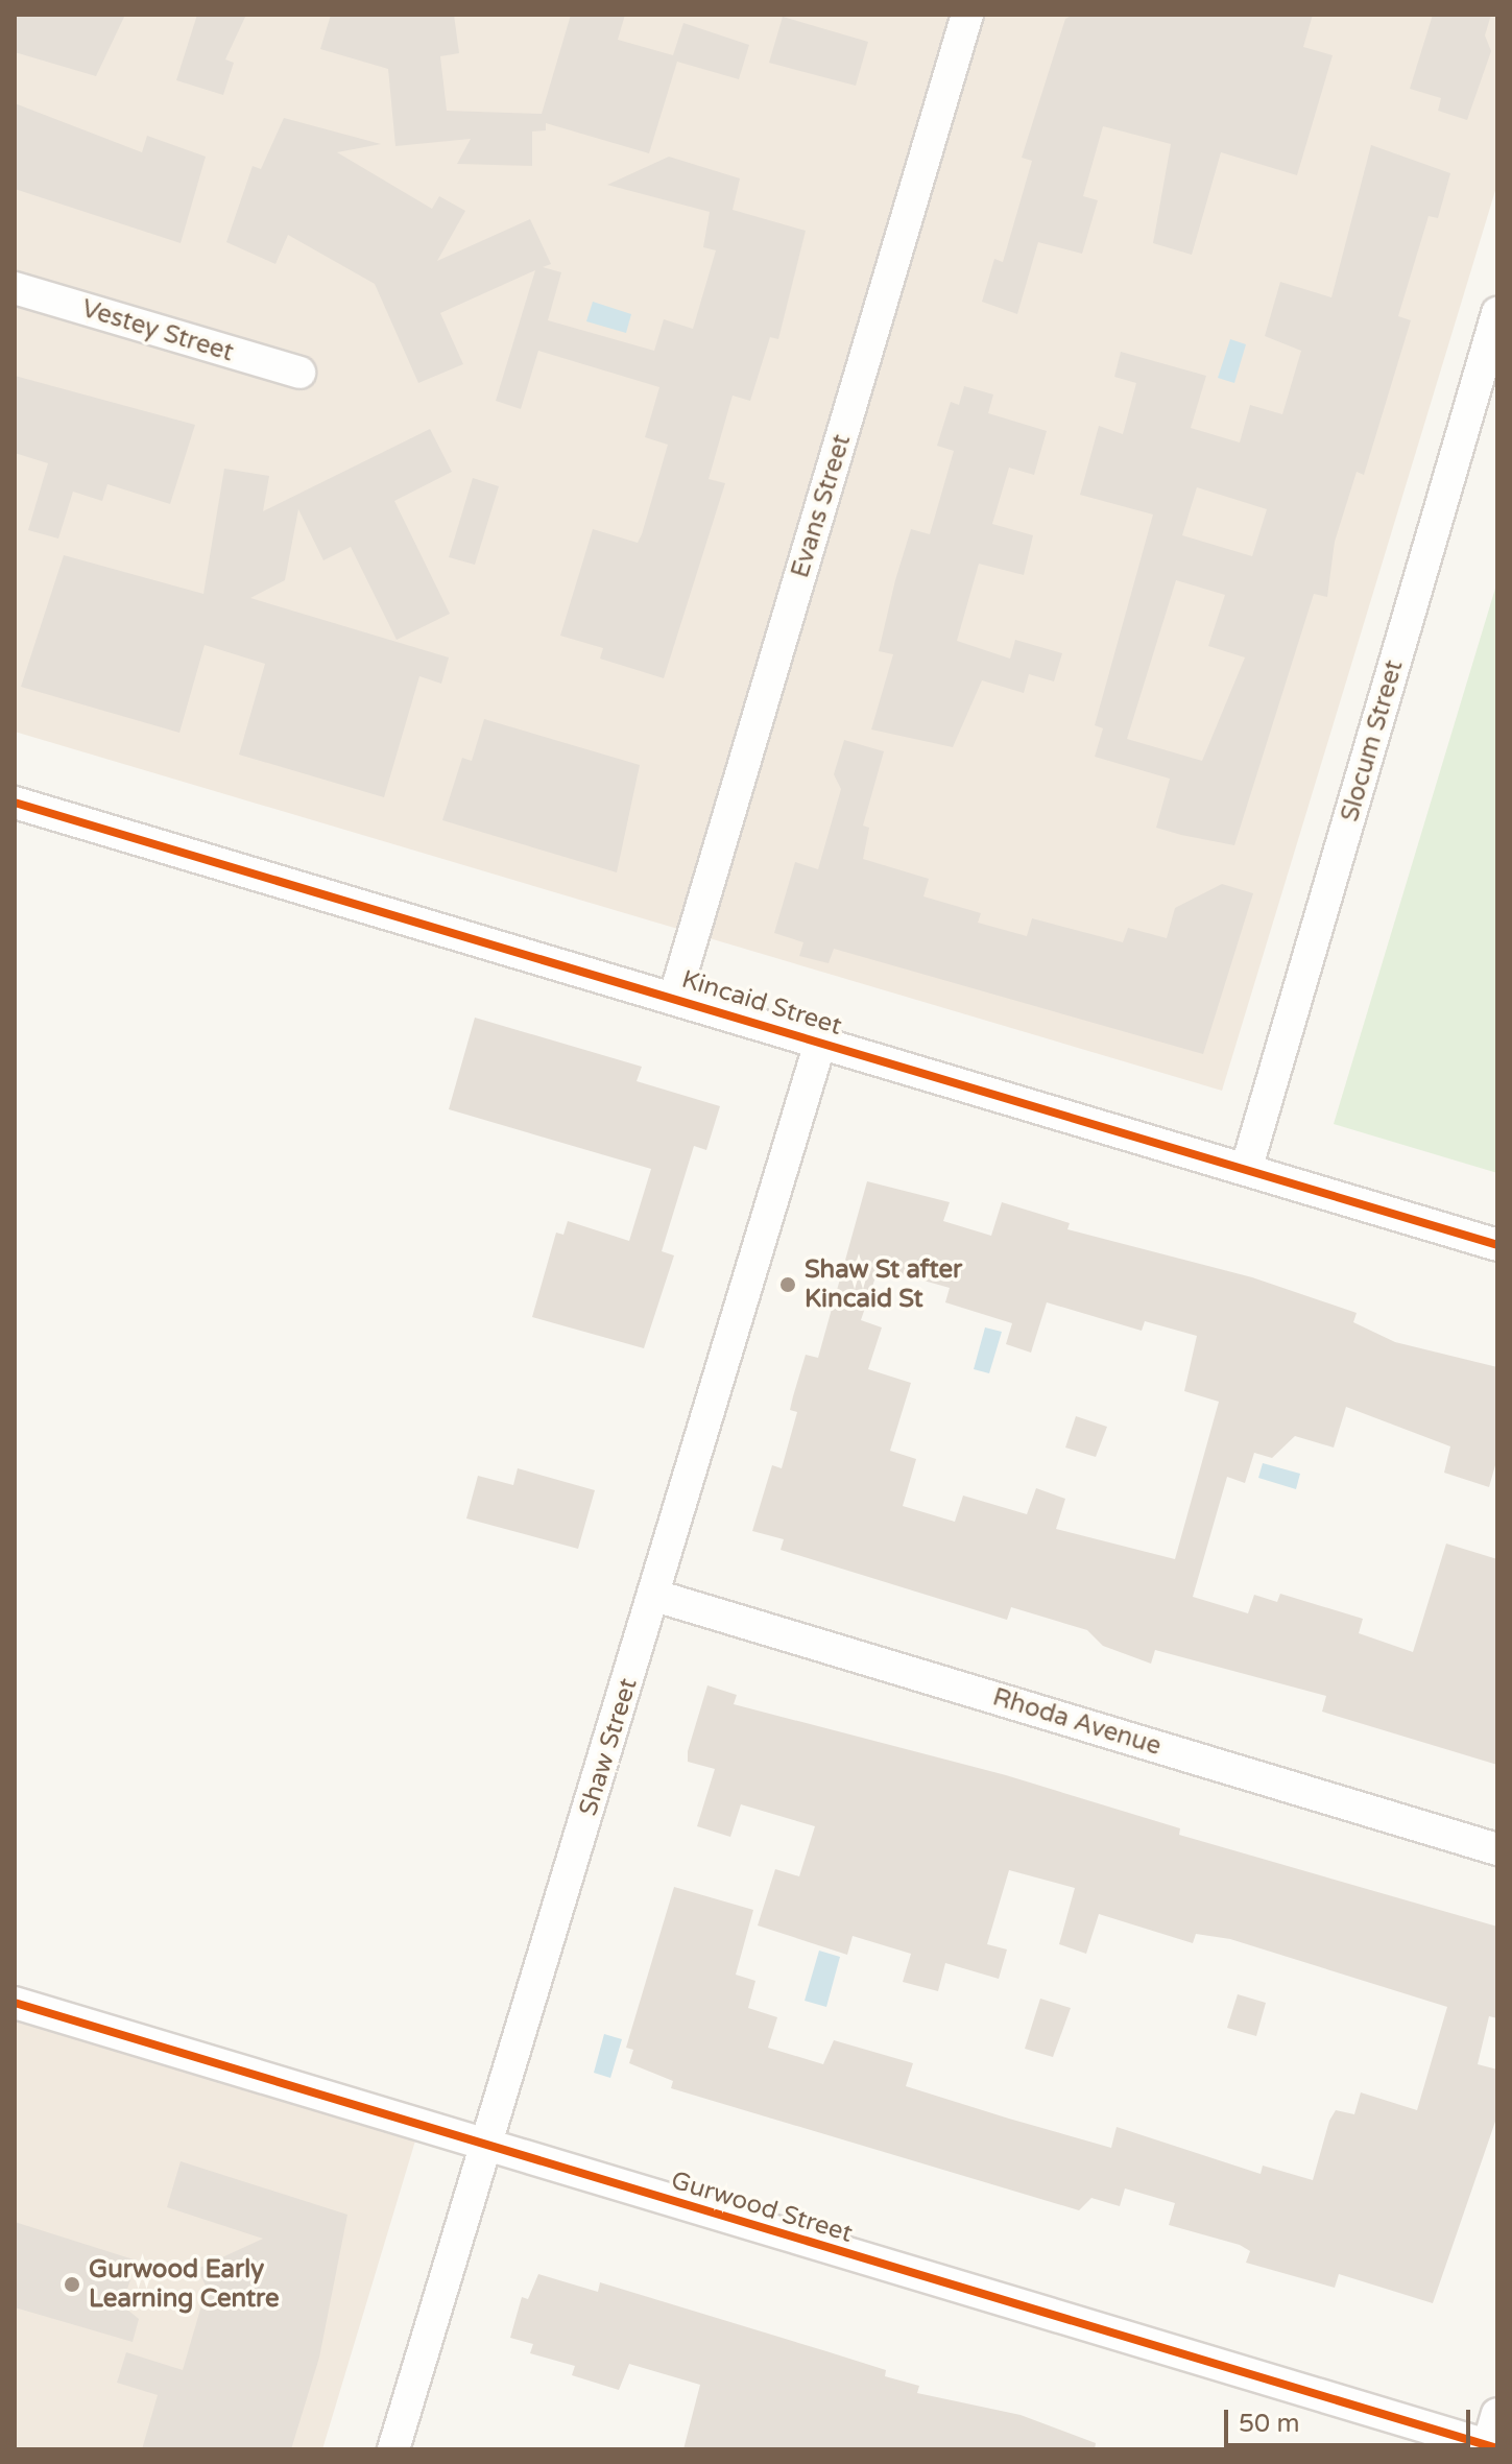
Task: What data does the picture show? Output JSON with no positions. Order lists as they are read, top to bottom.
{
  "streets": {
    "street": [
      "Vestey Street",
      "Evans Street",
      "Slocum Street",
      "Kincaid Street",
      "Rhoda Avenue",
      "Shaw Street",
      "Gurwood Street"
    ]
  },
  "crossings": [
    ["Evans Street", "Kincaid Street"],
    ["Slocum Street", "Kincaid Street"],
    ["Kincaid Street", "Shaw Street"],
    ["Rhoda Avenue", "Shaw Street"],
    ["Shaw Street", "Gurwood Street"]
  ],
  "places": ["Shaw St after Kincaid St", "Gurwood Early Learning Centre"],
  "scale_bar": "50 m"
}
